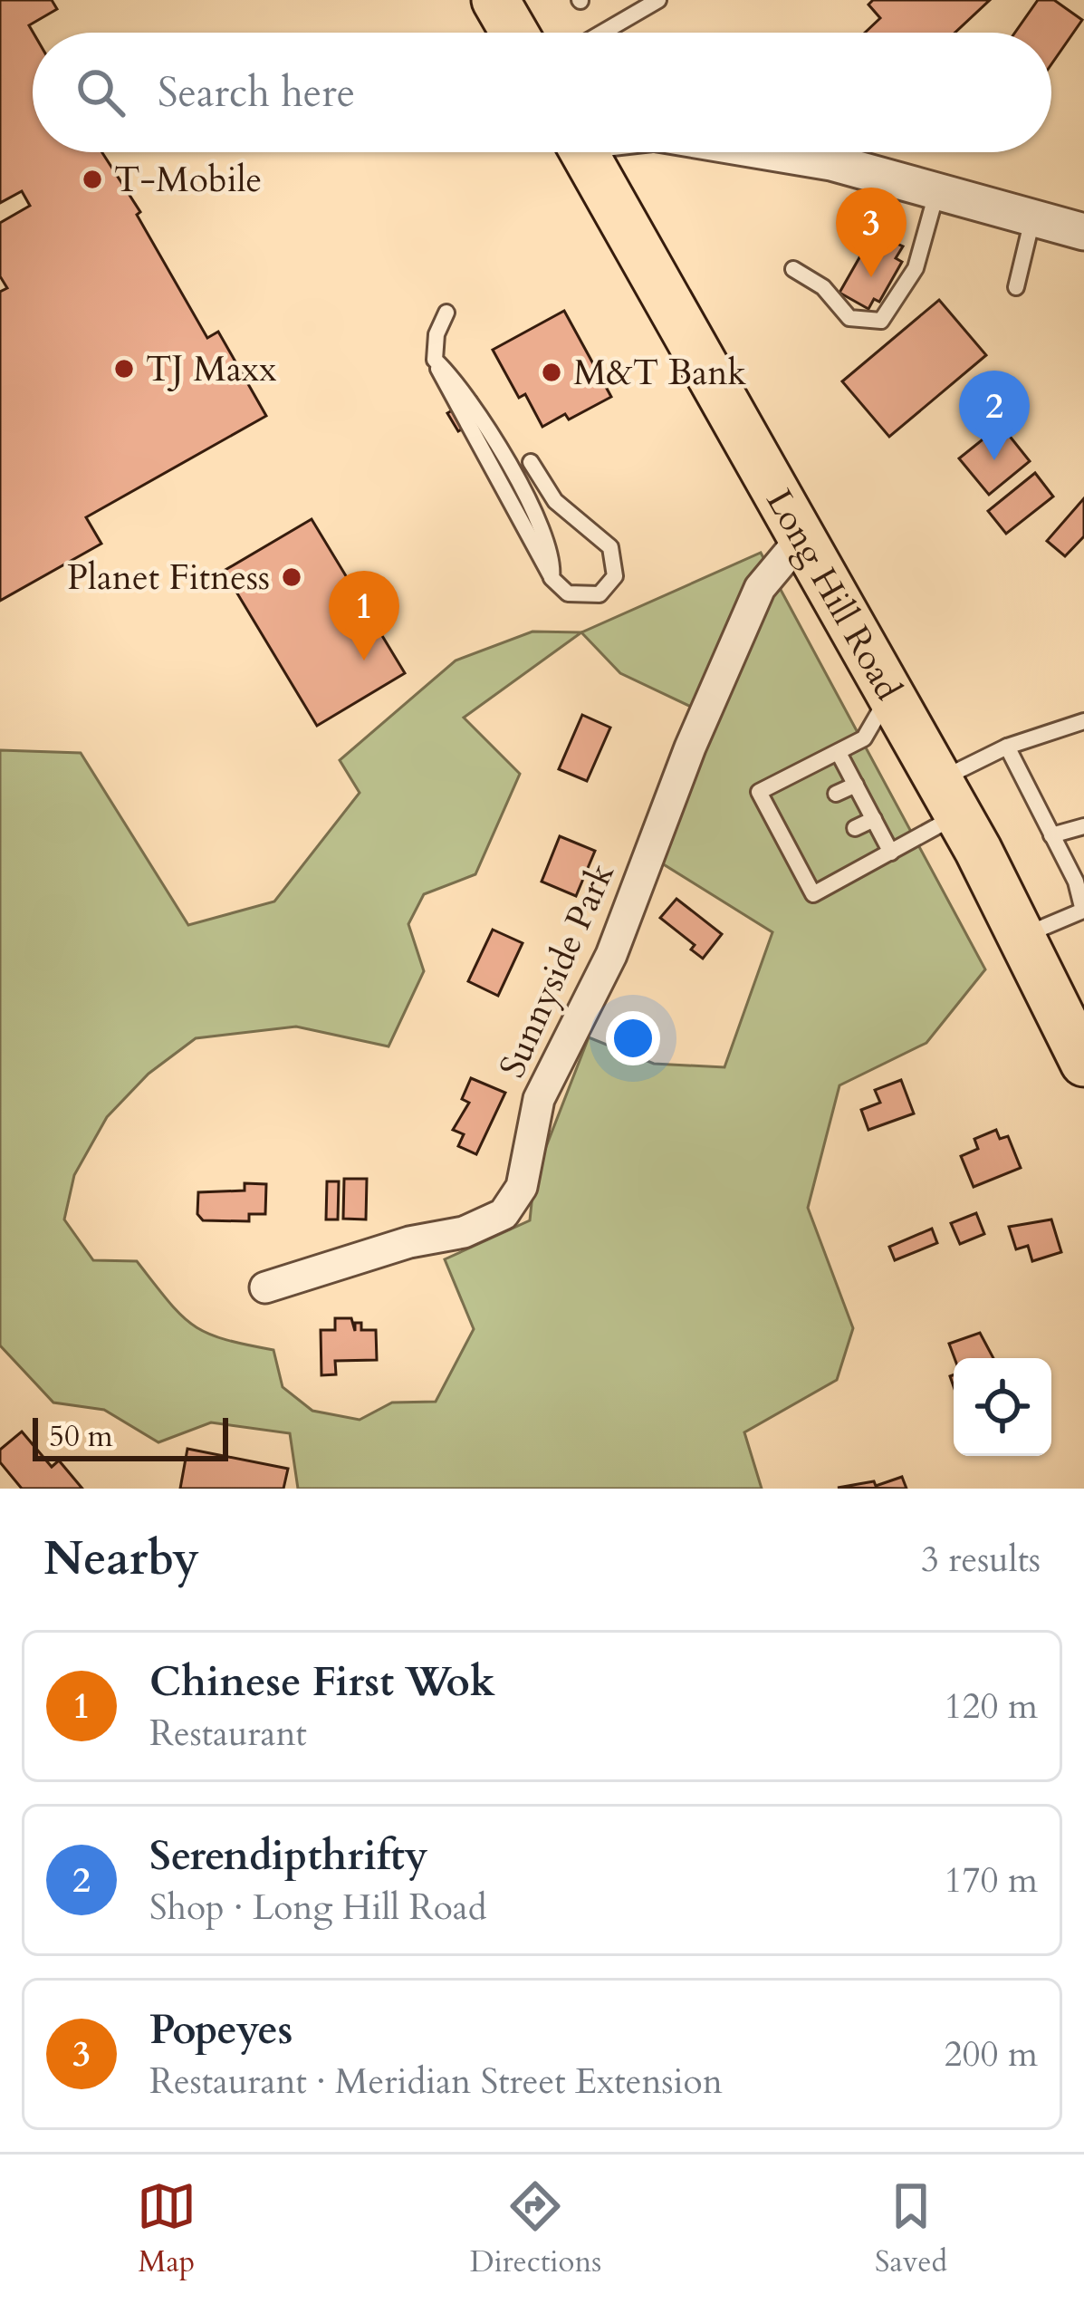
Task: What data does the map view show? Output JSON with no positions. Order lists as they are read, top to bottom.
{
  "streets": {
    "main road": ["Long Hill Road"],
    "street": ["Sunnyside Park"]
  },
  "crossings": [
    ["Long Hill Road", "Sunnyside Park"]
  ],
  "places": [
    "T-Mobile",
    "TJ Maxx",
    "M&T Bank",
    "Planet Fitness"
  ],
  "scale_bar": "50 m",
  "page": {
    "search": "Search here",
    "pins": ["3", "2", "1"],
    "scale": "50 m",
    "heading": ["Nearby", "3 results"],
    "list": [
      {
        "mark": "1",
        "name": "Chinese First Wok",
        "note": "Restaurant",
        "value": "120 m"
      },
      {
        "mark": "2",
        "name": "Serendipthrifty",
        "note": "Shop · Long Hill Road",
        "value": "170 m"
      },
      {
        "mark": "3",
        "name": "Popeyes",
        "note": "Restaurant · Meridian Street Extension",
        "value": "200 m"
      }
    ],
    "nav": ["Map", "Directions", "Saved"]
  }
}
